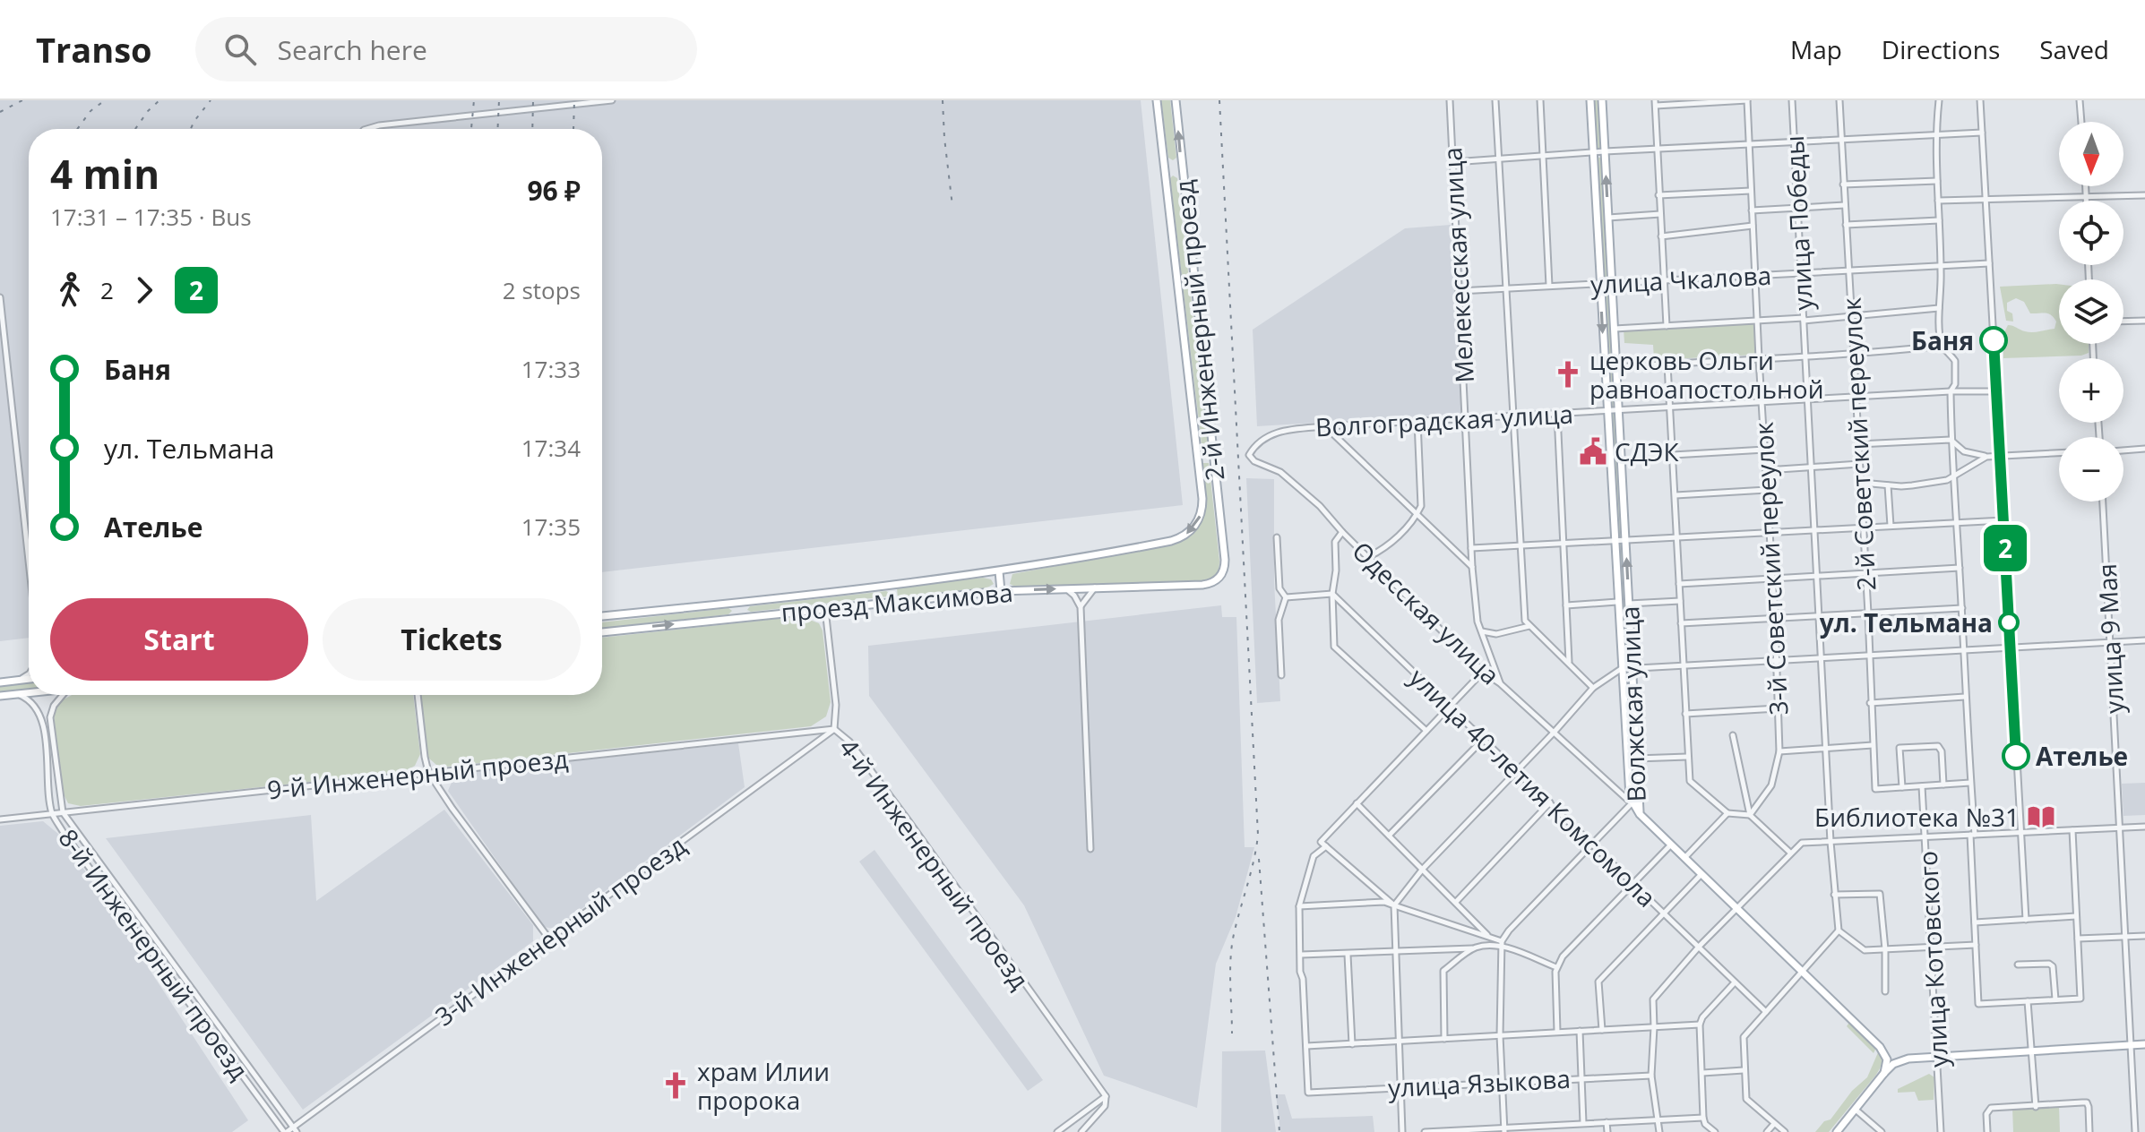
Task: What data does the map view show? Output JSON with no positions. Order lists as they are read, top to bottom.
{
  "streets": {
    "main road": ["2-й Инженерный проезд", "проезд Максимова", "Волжская улица"],
    "street": [
      "улица Победы",
      "Мелекесская улица",
      "улица Чкалова",
      "Волгоградская улица",
      "2-й Советский переулок",
      "3-й Советский переулок",
      "Одесская улица",
      "улица 9 Мая",
      "9-й Инженерный проезд",
      "улица 40-летия Комсомола",
      "4-й Инженерный проезд",
      "3-й Инженерный проезд",
      "8-й Инженерный проезд",
      "улица Котовского",
      "улица Языкова"
    ]
  },
  "crossings": [
    ["улица Победы", "улица Чкалова"],
    ["улица Победы", "Волгоградская улица"],
    ["Мелекесская улица", "улица Чкалова"],
    ["Мелекесская улица", "Волгоградская улица"],
    ["Мелекесская улица", "Одесская улица"],
    ["улица Чкалова", "2-й Советский переулок"],
    ["улица Чкалова", "3-й Советский переулок"],
    ["улица Чкалова", "Волжская улица"],
    ["2-й Инженерный проезд", "проезд Максимова"],
    ["Волгоградская улица", "2-й Советский переулок"],
    ["Волгоградская улица", "3-й Советский переулок"],
    ["Волгоградская улица", "Одесская улица"],
    ["Волгоградская улица", "Волжская улица"],
    ["проезд Максимова", "4-й Инженерный проезд"],
    ["Одесская улица", "Волжская улица"],
    ["9-й Инженерный проезд", "4-й Инженерный проезд"],
    ["9-й Инженерный проезд", "3-й Инженерный проезд"],
    ["9-й Инженерный проезд", "8-й Инженерный проезд"],
    ["4-й Инженерный проезд", "3-й Инженерный проезд"],
    ["3-й Инженерный проезд", "8-й Инженерный проезд"]
  ],
  "places": {
    "other": ["Баня", "ул. Тельмана", "Ателье"],
    "church": ["церковь Ольги равноапостольной", "храм Илии пророка"],
    "public building": ["СДЭК"],
    "library": ["Библиотека №31"]
  },
  "lines": ["bus line 2"],
  "north": "bottom",
  "page": {
    "header": "Transo",
    "search": "Search here",
    "nav": ["Map", "Directions", "Saved"],
    "on_map": "2",
    "map_buttons": ["+", "−"],
    "heading": ["4 min", "17:31 – 17:35 · Bus", "96 ₽"],
    "legs": ["2", "2", "2 stops"],
    "list": [
      {
        "name": "Баня",
        "value": "17:33"
      },
      {
        "name": "ул. Тельмана",
        "value": "17:34"
      },
      {
        "name": "Ателье",
        "value": "17:35"
      }
    ],
    "buttons": ["Start", "Tickets"]
  }
}
